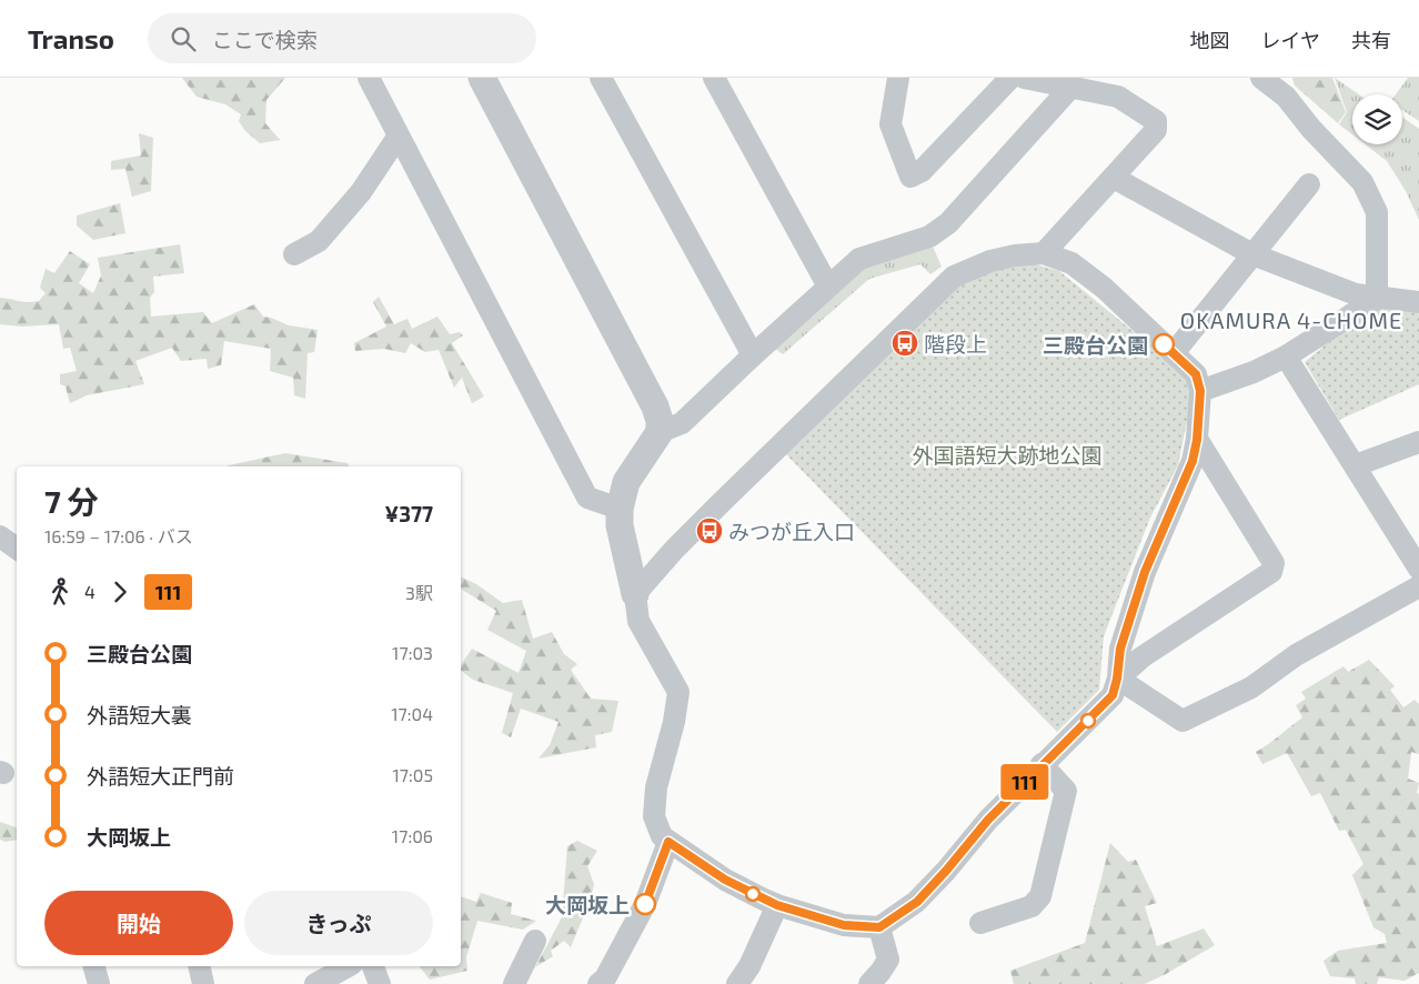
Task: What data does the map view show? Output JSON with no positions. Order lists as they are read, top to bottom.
{
  "districts": ["OKAMURA 4-CHOME"],
  "parks": ["外国語短大跡地公園"],
  "places": {
    "bus stop": ["階段上", "みつが丘入口"],
    "other": ["三殿台公園", "大岡坂上"]
  },
  "lines": ["bus line 111"],
  "page": {
    "header": "Transo",
    "search": "ここで検索",
    "nav": ["地図", "レイヤ", "共有"],
    "on_map": "111",
    "heading": ["7 分", "16:59 – 17:06 · バス", "¥377"],
    "legs": ["4", "111", "3駅"],
    "list": [
      {
        "name": "三殿台公園",
        "value": "17:03"
      },
      {
        "name": "外語短大裏",
        "value": "17:04"
      },
      {
        "name": "外語短大正門前",
        "value": "17:05"
      },
      {
        "name": "大岡坂上",
        "value": "17:06"
      }
    ],
    "buttons": ["開始", "きっぷ"]
  }
}
